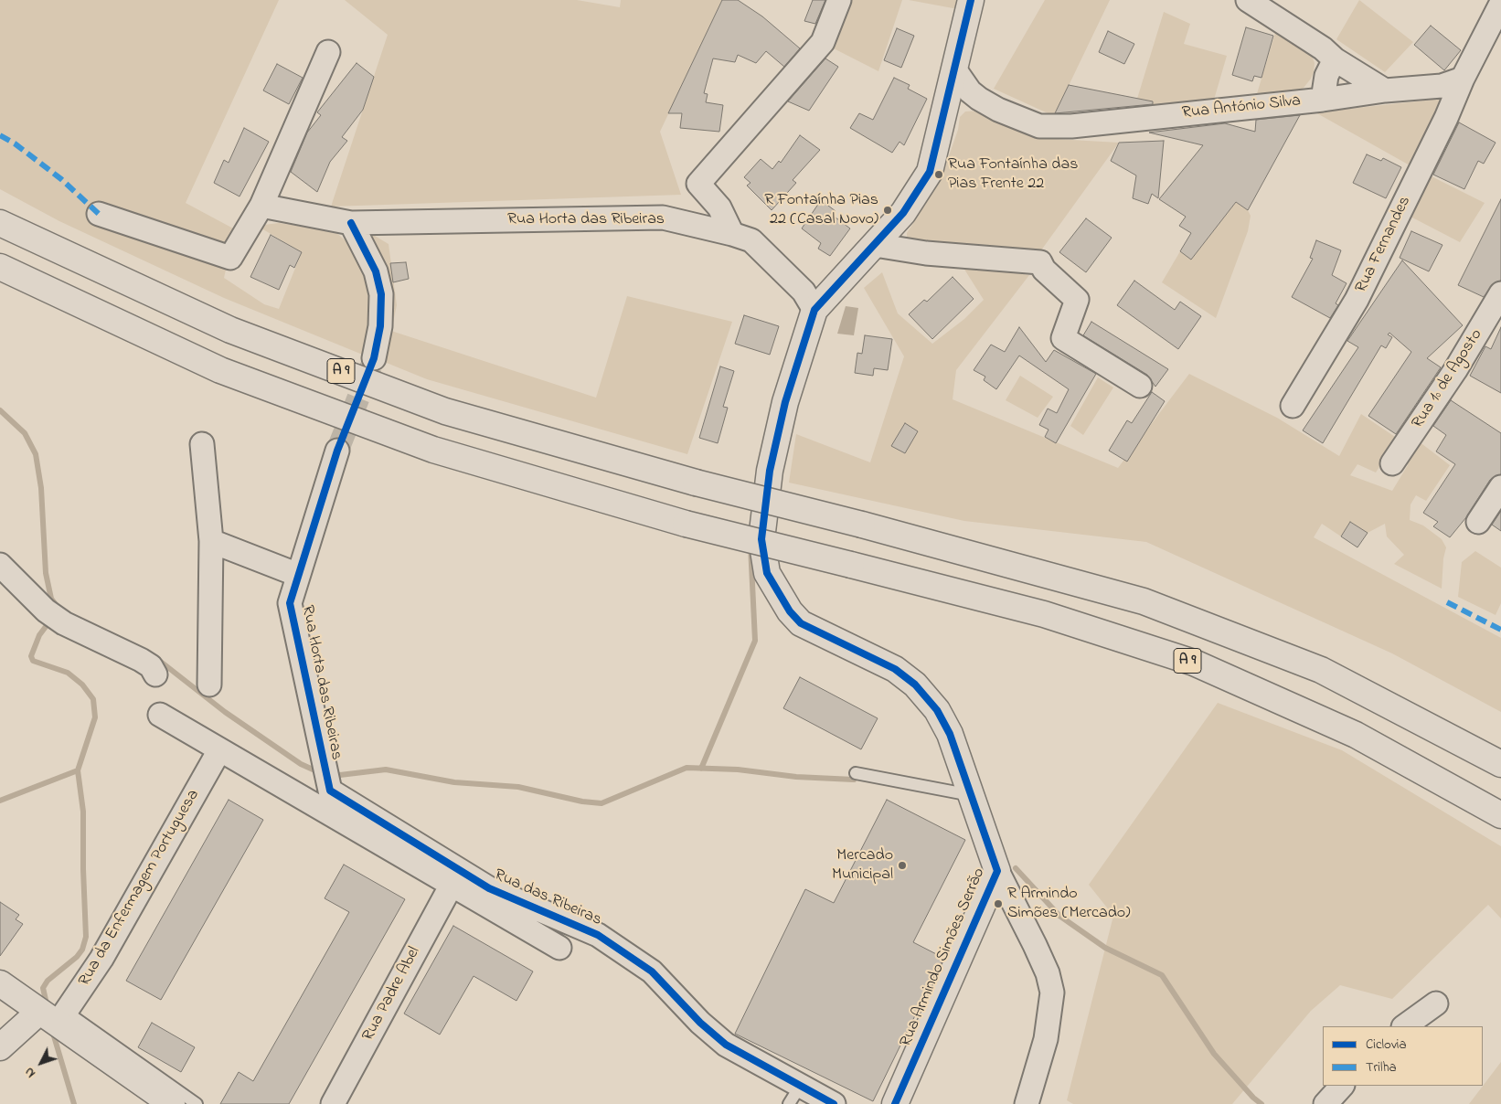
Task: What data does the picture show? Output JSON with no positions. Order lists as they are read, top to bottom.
{
  "streets": {
    "main road": ["A 9", "Rua Armindo Simões Serrão"],
    "street": [
      "Rua António Silva",
      "Rua Horta das Ribeiras",
      "Rua Fernandes",
      "Rua 1º de Agosto",
      "Rua da Enfermagem Portuguesa",
      "Rua das Ribeiras",
      "Rua Padre Abel"
    ]
  },
  "crossings": [
    ["Rua António Silva", "Rua Fernandes"],
    ["Rua Horta das Ribeiras", "Rua das Ribeiras"],
    ["Rua Horta das Ribeiras", "Rua Armindo Simões Serrão"]
  ],
  "places": [
    "Rua Fontaínha das Pias Frente 22",
    "R Fontaínha Pias 22 (Casal Novo)",
    "Mercado Municipal",
    "R Armindo Simões (Mercado)"
  ],
  "legend": ["Ciclovia", "Trilha"],
  "north": "bottom left"
}
